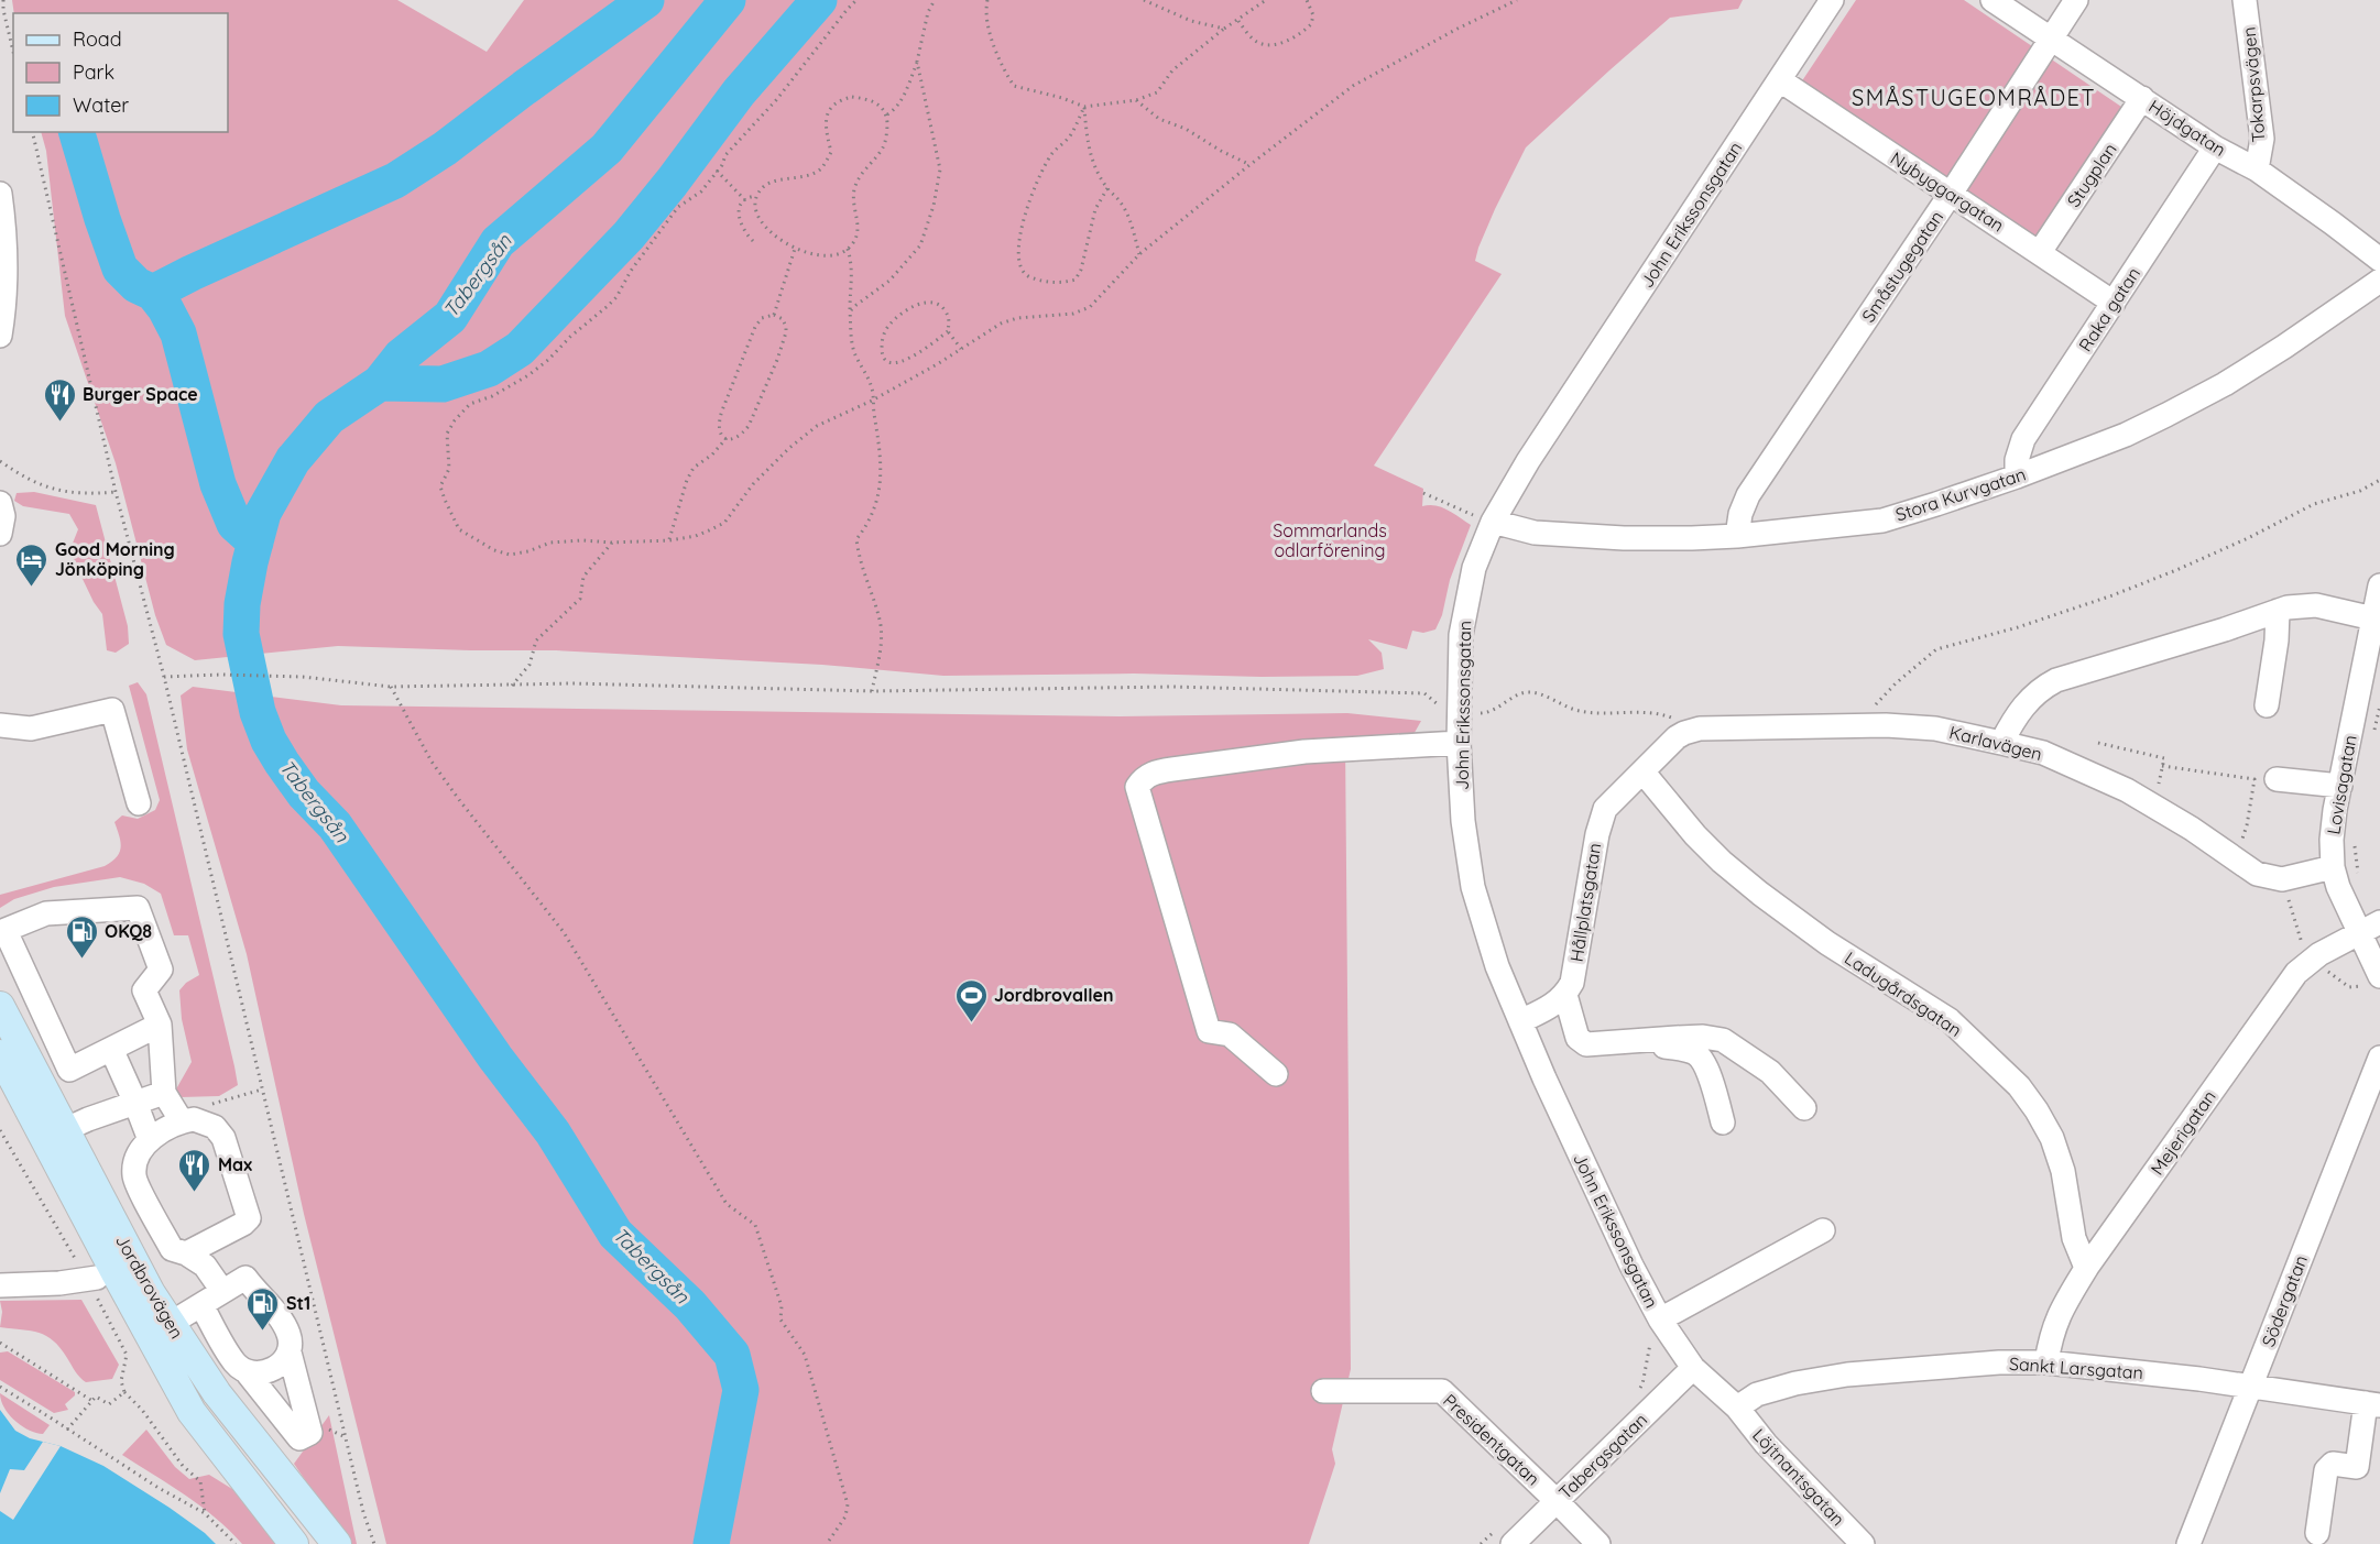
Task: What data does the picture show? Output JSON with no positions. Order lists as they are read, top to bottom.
{
  "streets": {
    "main road": ["Jordbrovägen"],
    "street": [
      "Tokarpsvägen",
      "Höjdgatan",
      "Stugplan",
      "Nybyggargatan",
      "John Erikssonsgatan",
      "Småstugegatan",
      "Raka gatan",
      "Stora Kurvgatan",
      "Karlavägen",
      "Lovisagatan",
      "Hållplatsgatan",
      "Ladugårdsgatan",
      "Mejerigatan",
      "Södergatan",
      "Sankt Larsgatan",
      "Presidentgatan",
      "Tabergsgatan",
      "Löjtnantsgatan"
    ]
  },
  "crossings": [
    ["Tokarpsvägen", "Höjdgatan"],
    ["Höjdgatan", "Stugplan"],
    ["Höjdgatan", "Småstugegatan"],
    ["Höjdgatan", "Raka gatan"],
    ["Stugplan", "Nybyggargatan"],
    ["Nybyggargatan", "John Erikssonsgatan"],
    ["Nybyggargatan", "Småstugegatan"],
    ["Nybyggargatan", "Raka gatan"],
    ["John Erikssonsgatan", "Stora Kurvgatan"],
    ["John Erikssonsgatan", "Sankt Larsgatan"],
    ["John Erikssonsgatan", "Tabergsgatan"],
    ["John Erikssonsgatan", "Löjtnantsgatan"],
    ["Småstugegatan", "Stora Kurvgatan"],
    ["Raka gatan", "Stora Kurvgatan"],
    ["Karlavägen", "Lovisagatan"],
    ["Lovisagatan", "Mejerigatan"],
    ["Hållplatsgatan", "Ladugårdsgatan"],
    ["Ladugårdsgatan", "Mejerigatan"],
    ["Mejerigatan", "Sankt Larsgatan"],
    ["Södergatan", "Sankt Larsgatan"],
    ["Sankt Larsgatan", "Löjtnantsgatan"],
    ["Presidentgatan", "Tabergsgatan"]
  ],
  "districts": ["SMÅSTUGEOMRÅDET"],
  "water": ["Tabergsån"],
  "parks": ["Sommarlands odlarförening"],
  "places": {
    "restaurant": ["Burger Space", "Max"],
    "hotel": ["Good Morning Jönköping"],
    "fuel station": ["OKQ8", "St1"],
    "sports": ["Jordbrovallen"]
  },
  "legend": ["Road", "Park", "Water"]
}
